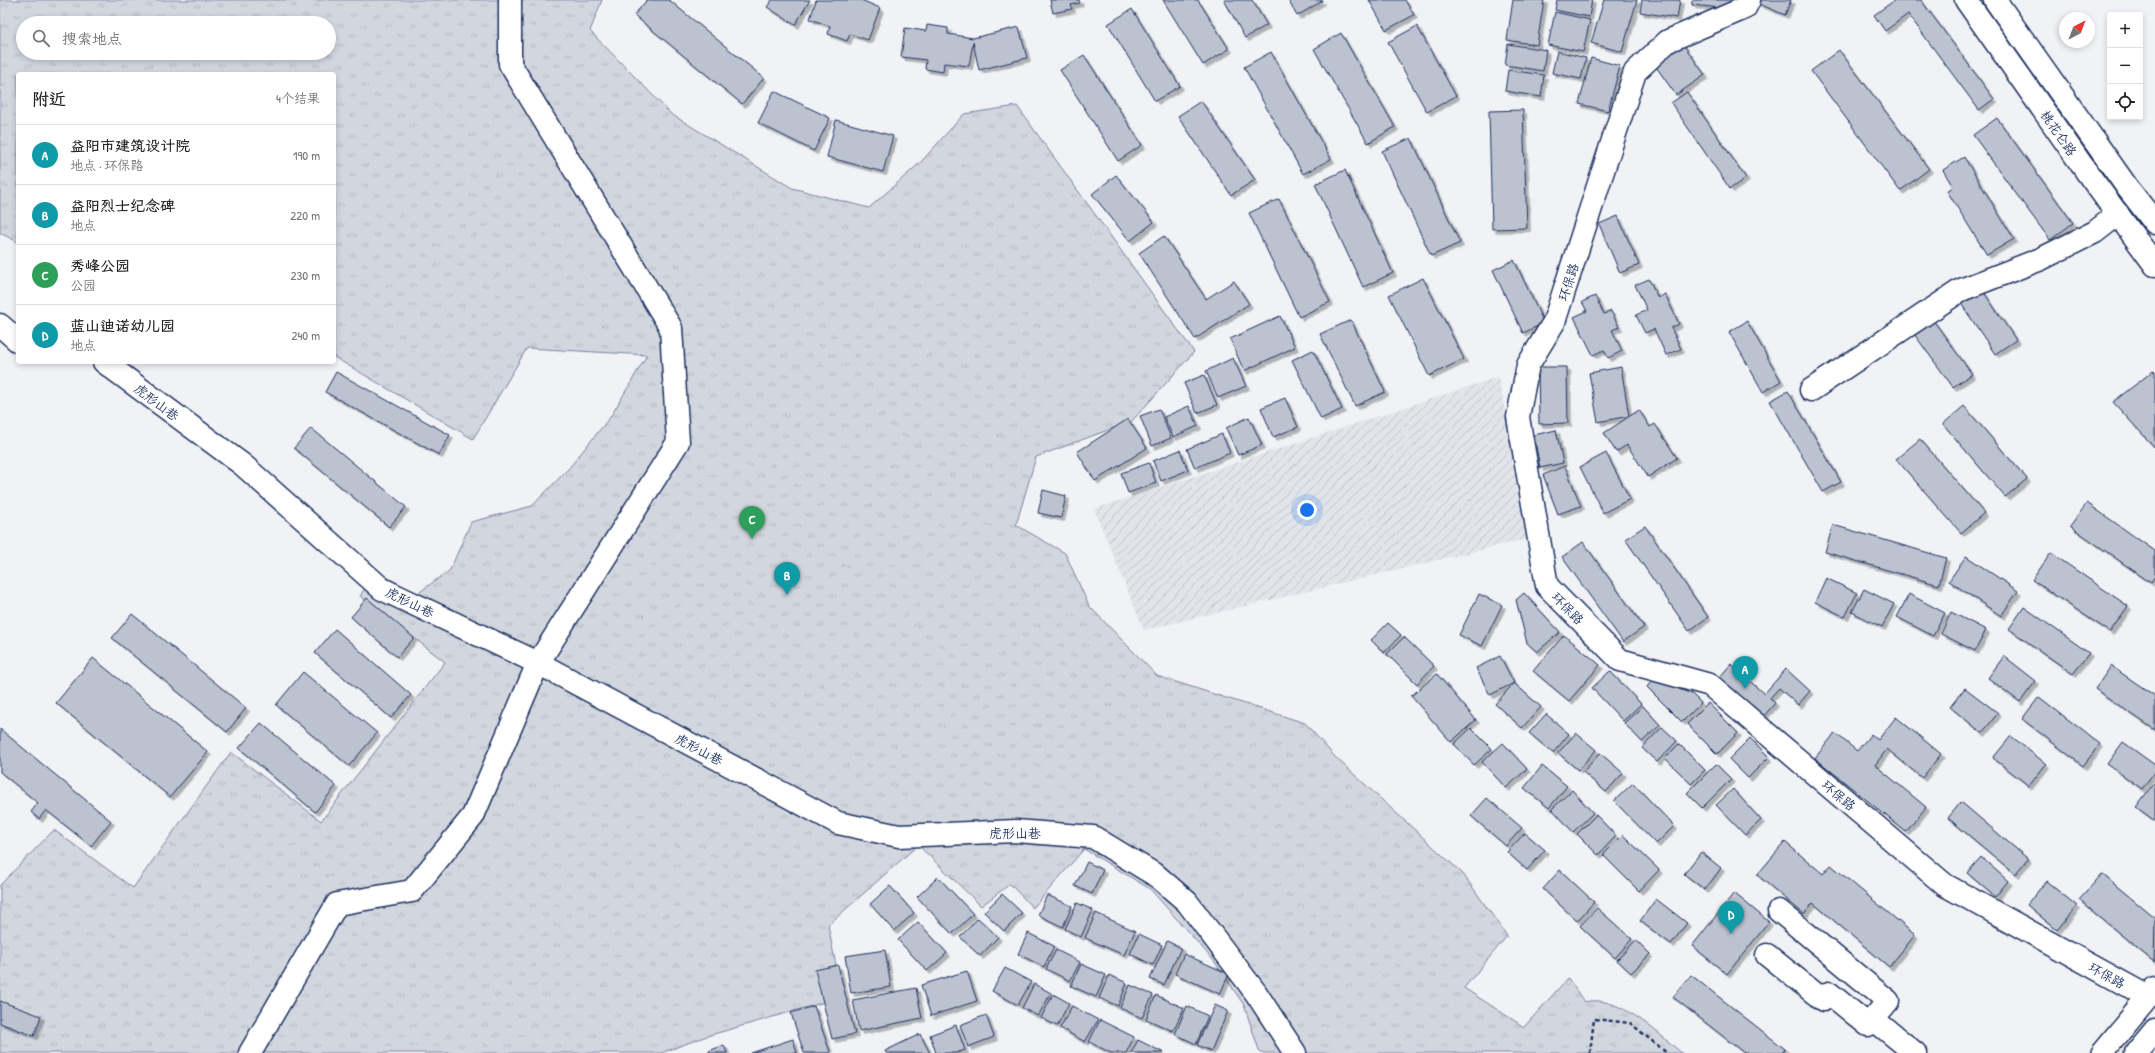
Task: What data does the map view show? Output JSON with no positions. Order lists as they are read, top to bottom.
{
  "streets": {
    "street": ["桃花仑路", "环保路", "虎形山巷"]
  },
  "north": "top right",
  "page": {
    "map_buttons": ["+", "−"],
    "search": "搜索地点",
    "heading": ["附近", "4个结果"],
    "list": [
      {
        "mark": "A",
        "name": "益阳市建筑设计院",
        "note": "地点 · 环保路",
        "value": "190 m"
      },
      {
        "mark": "B",
        "name": "益阳烈士纪念碑",
        "note": "地点",
        "value": "220 m"
      },
      {
        "mark": "C",
        "name": "秀峰公园",
        "note": "公园",
        "value": "230 m"
      },
      {
        "mark": "D",
        "name": "蓝山迪诺幼儿园",
        "note": "地点",
        "value": "240 m"
      }
    ],
    "pins": [
      "C",
      "B",
      "A",
      "D"
    ]
  }
}
